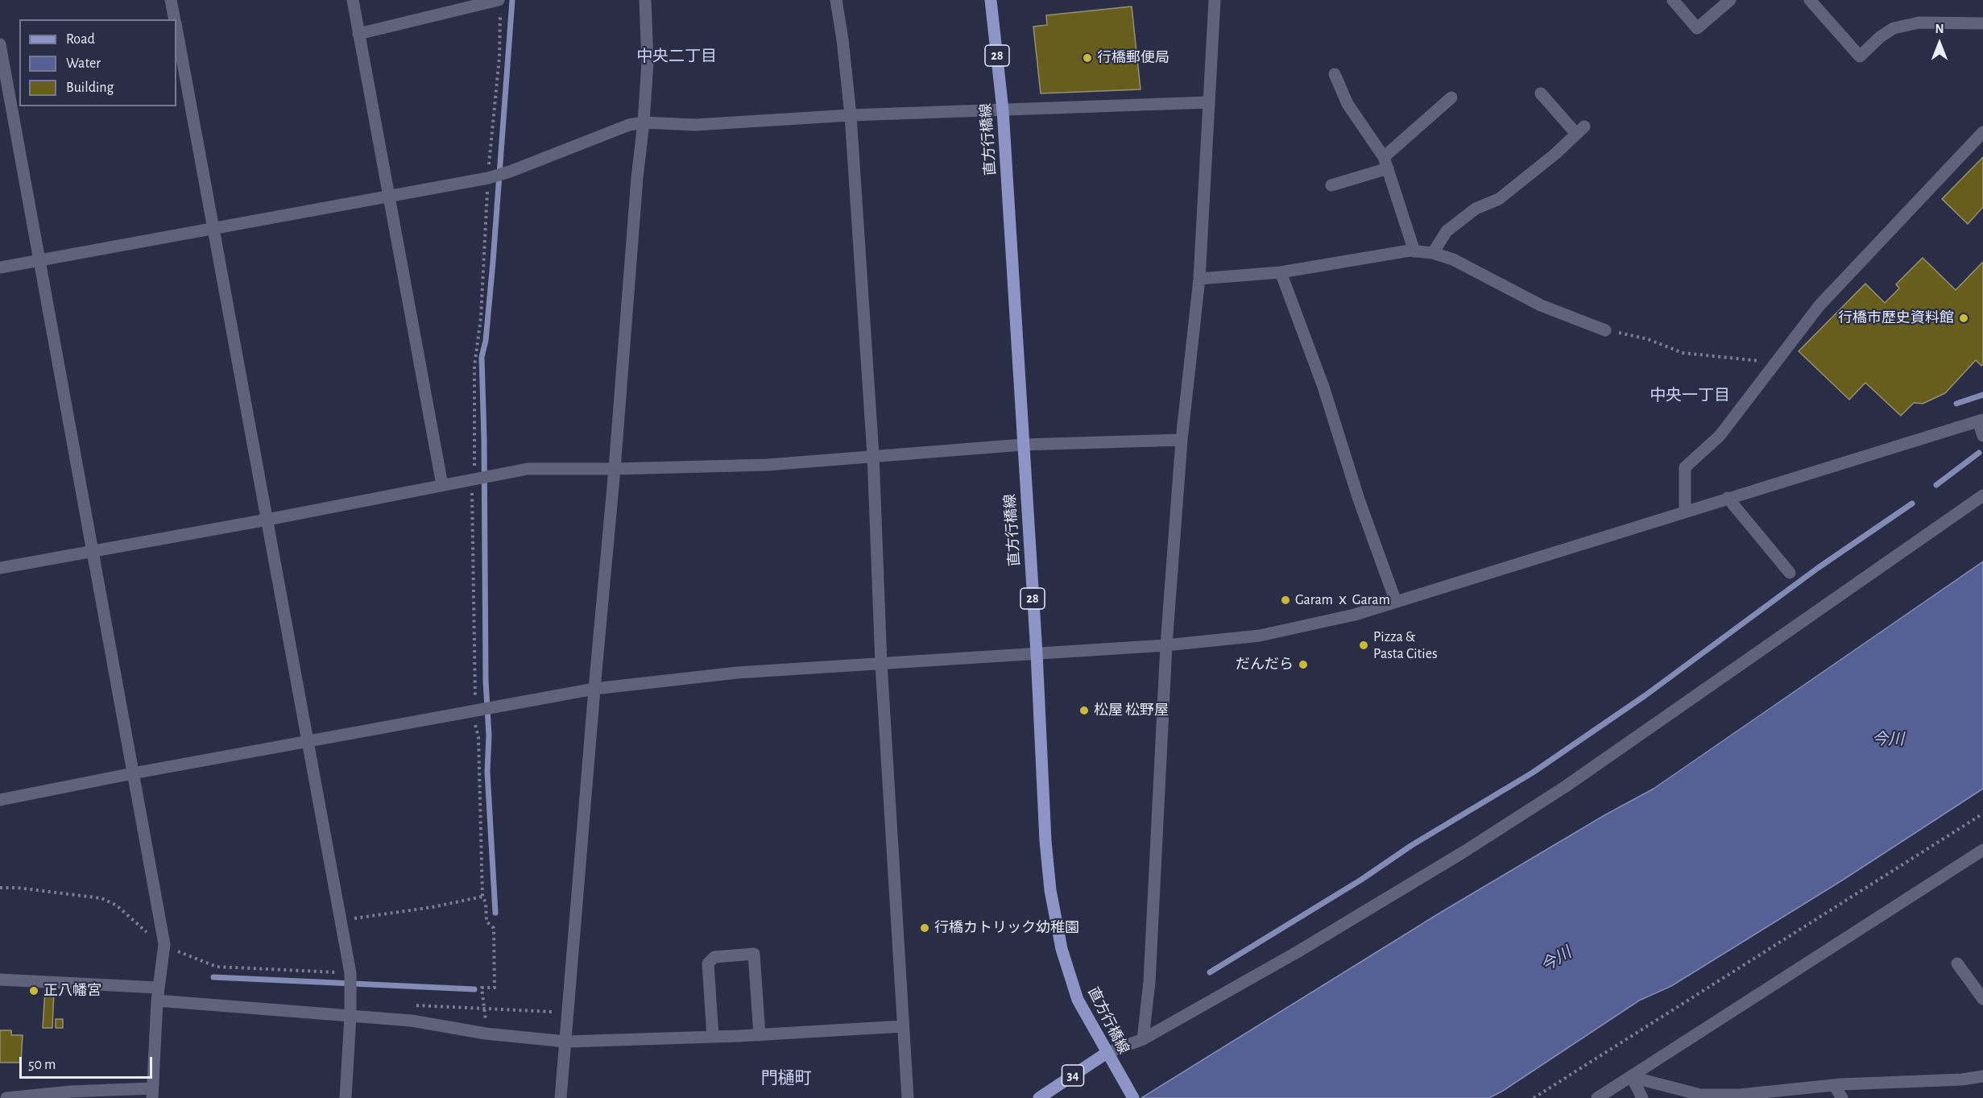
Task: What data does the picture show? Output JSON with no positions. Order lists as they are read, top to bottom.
{
  "streets": {
    "main road": ["28", "直方行橋線", "34"]
  },
  "crossings": [
    ["直方行橋線", "34"]
  ],
  "districts": ["中央二丁目", "中央一丁目", "門樋町"],
  "water": ["今川"],
  "places": [
    "行橋郵便局",
    "行橋市歴史資料館",
    "Garam ｘ Garam",
    "Pizza & Pasta Cities",
    "だんだら",
    "松屋 松野屋",
    "行橋カトリック幼稚園",
    "正八幡宮"
  ],
  "legend": ["Road", "Water", "Building"],
  "scale_bar": "50 m",
  "north": "top"
}
